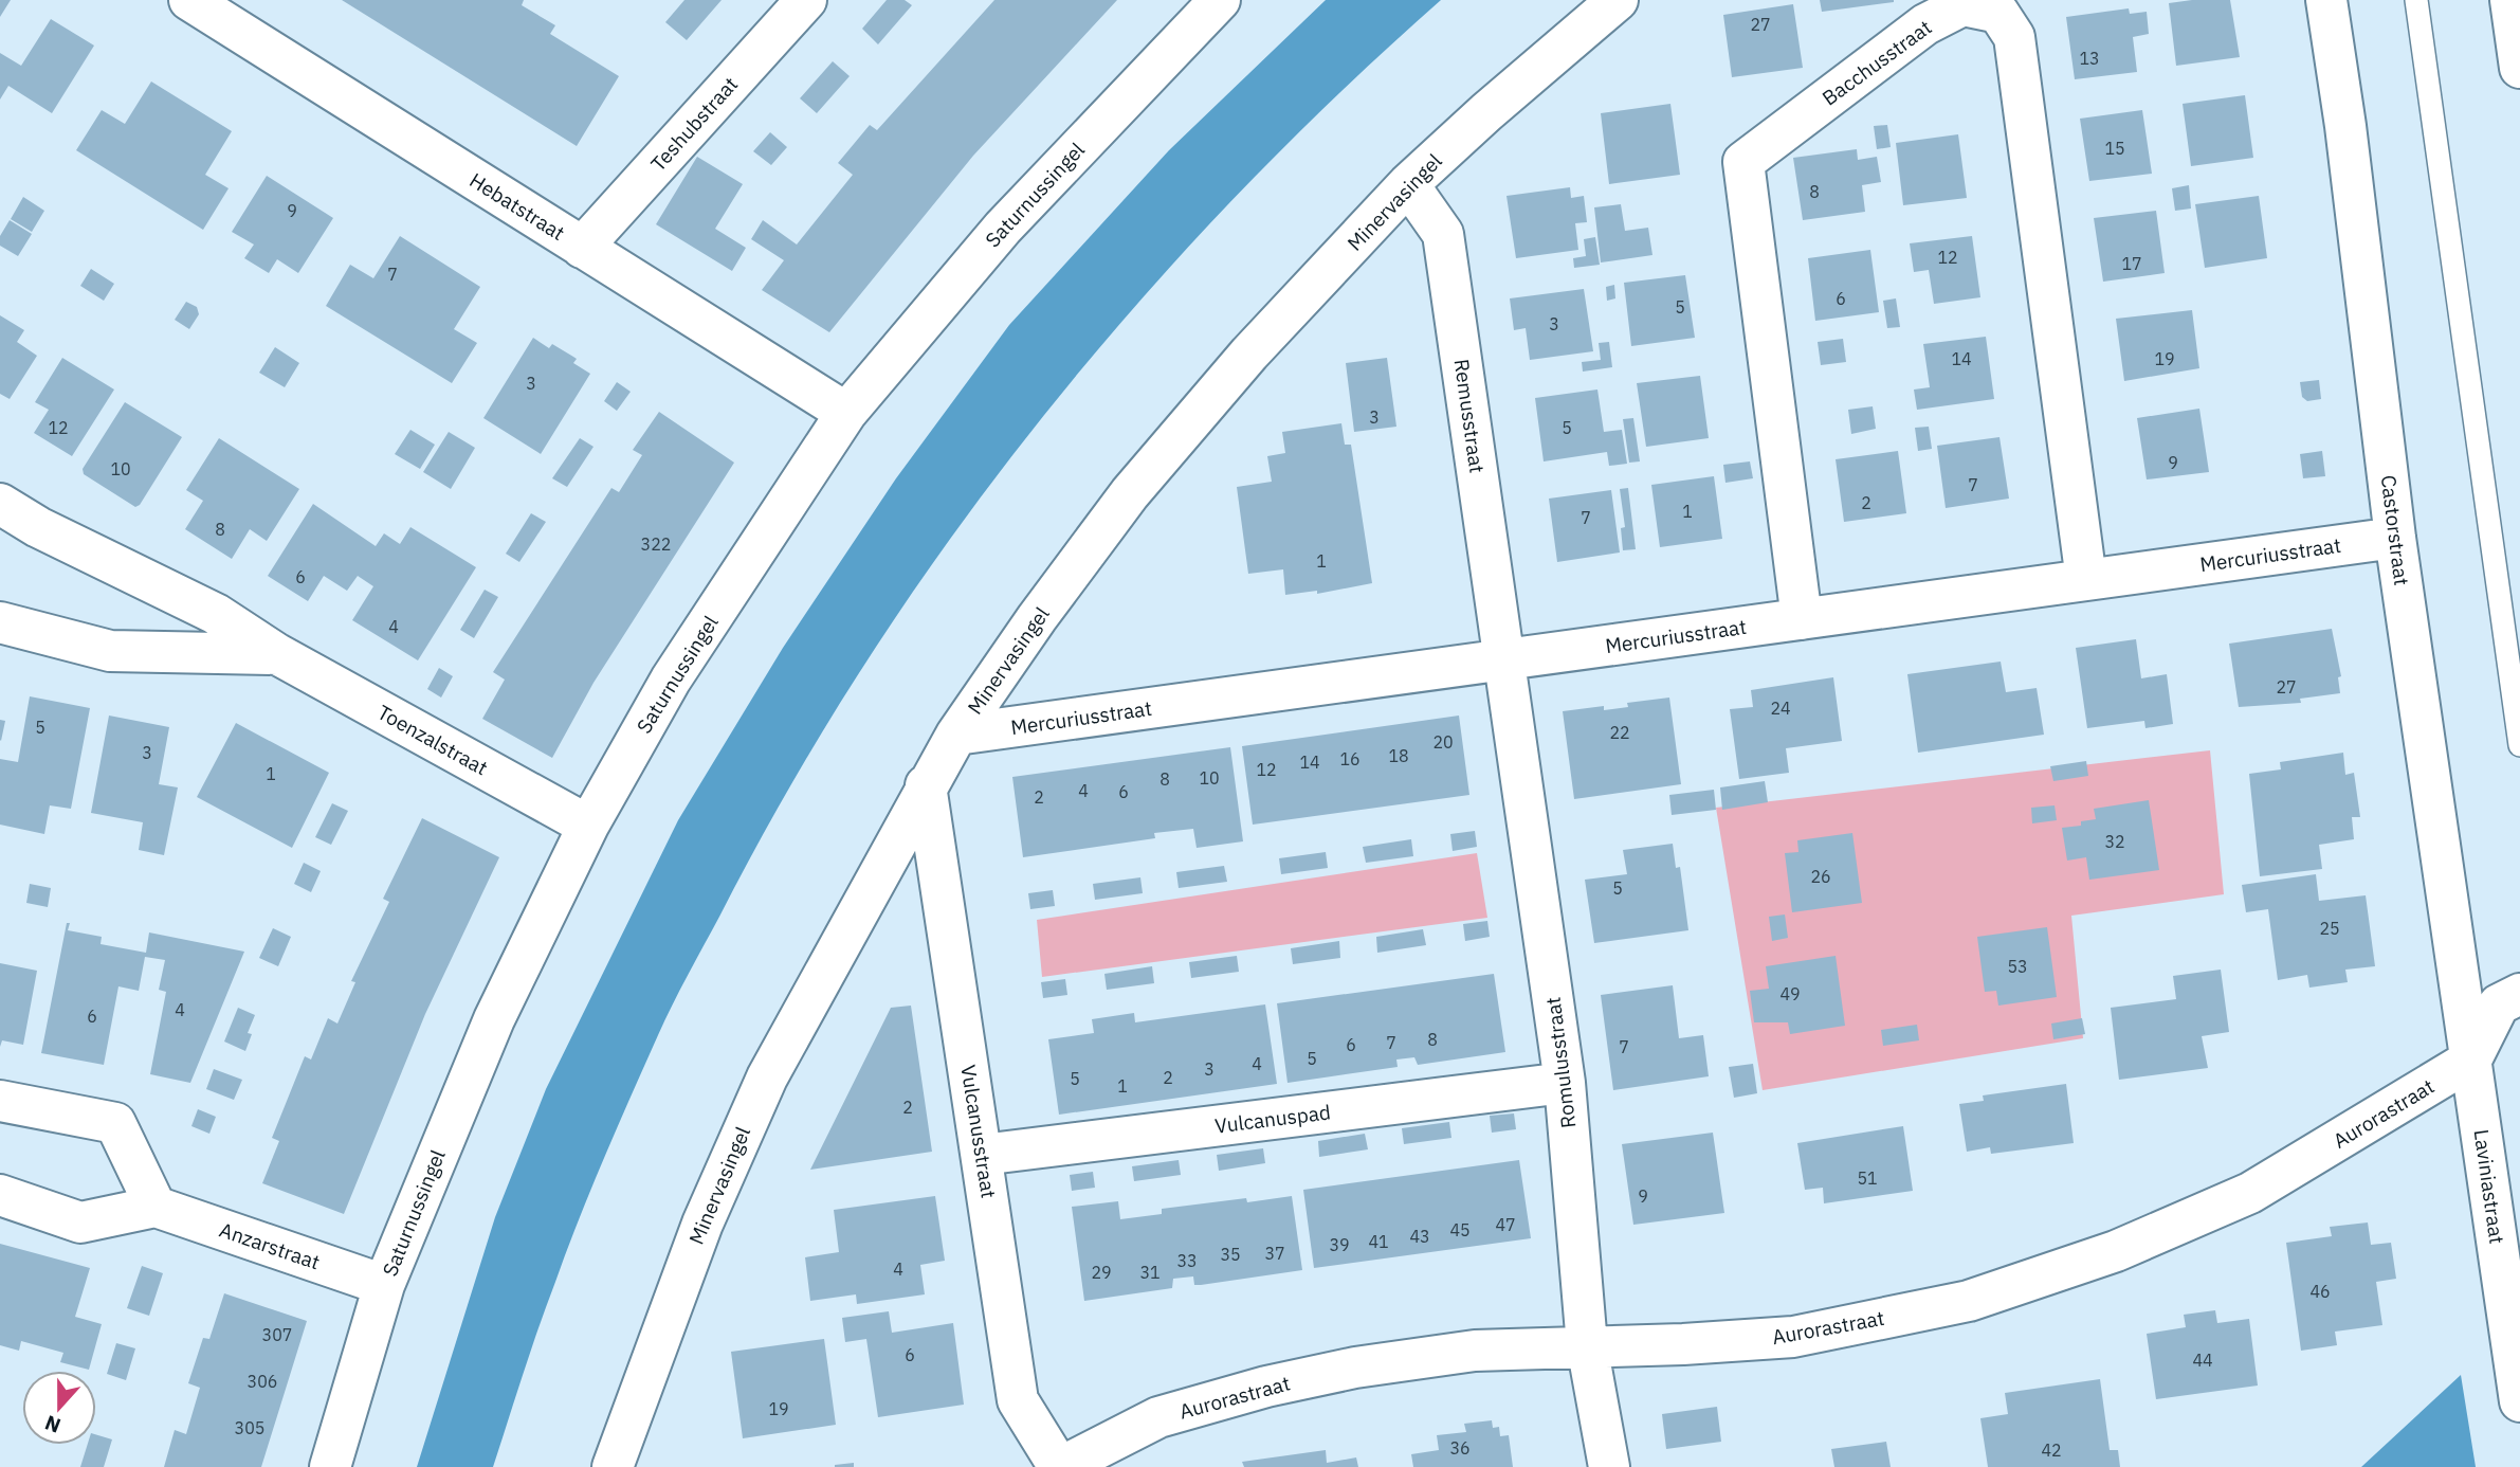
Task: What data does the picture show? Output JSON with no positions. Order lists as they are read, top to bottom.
{
  "streets": {
    "street": [
      "Bacchusstraat",
      "Teshubstraat",
      "Saturnussingel",
      "Minervasingel",
      "Hebatstraat",
      "Remusstraat",
      "Castorstraat",
      "Mercuriusstraat",
      "Toenzalstraat",
      "Romulusstraat",
      "Aurorastraat",
      "Vulcanuspad",
      "Vulcanusstraat",
      "Laviniastraat",
      "Anzarstraat"
    ]
  },
  "crossings": [
    ["Bacchusstraat", "Mercuriusstraat"],
    ["Teshubstraat", "Hebatstraat"],
    ["Saturnussingel", "Hebatstraat"],
    ["Saturnussingel", "Toenzalstraat"],
    ["Saturnussingel", "Anzarstraat"],
    ["Minervasingel", "Remusstraat"],
    ["Minervasingel", "Mercuriusstraat"],
    ["Minervasingel", "Vulcanusstraat"],
    ["Remusstraat", "Mercuriusstraat"],
    ["Remusstraat", "Romulusstraat"],
    ["Castorstraat", "Mercuriusstraat"],
    ["Castorstraat", "Aurorastraat"],
    ["Castorstraat", "Laviniastraat"],
    ["Mercuriusstraat", "Romulusstraat"],
    ["Romulusstraat", "Aurorastraat"],
    ["Romulusstraat", "Vulcanuspad"],
    ["Aurorastraat", "Vulcanusstraat"],
    ["Aurorastraat", "Laviniastraat"],
    ["Vulcanuspad", "Vulcanusstraat"]
  ],
  "house_numbers": [
    "27",
    "13",
    "15",
    "8",
    "9",
    "12",
    "17",
    "7",
    "6",
    "5",
    "3",
    "14",
    "19",
    "3",
    "3",
    "12",
    "5",
    "9",
    "10",
    "7",
    "2",
    "1",
    "7",
    "8",
    "322",
    "1",
    "6",
    "4",
    "27",
    "24",
    "5",
    "22",
    "20",
    "3",
    "18",
    "16",
    "14",
    "12",
    "1",
    "10",
    "8",
    "4",
    "6",
    "2",
    "32",
    "26",
    "5",
    "25",
    "53",
    "49",
    "4",
    "6",
    "8",
    "7",
    "6",
    "7",
    "5",
    "4",
    "3",
    "2",
    "5",
    "1",
    "2",
    "51",
    "9",
    "47",
    "45",
    "43",
    "41",
    "39",
    "37",
    "35",
    "33",
    "4",
    "29",
    "31",
    "46",
    "307",
    "6",
    "44",
    "306",
    "19",
    "305",
    "36",
    "42"
  ],
  "north": "bottom"
}
